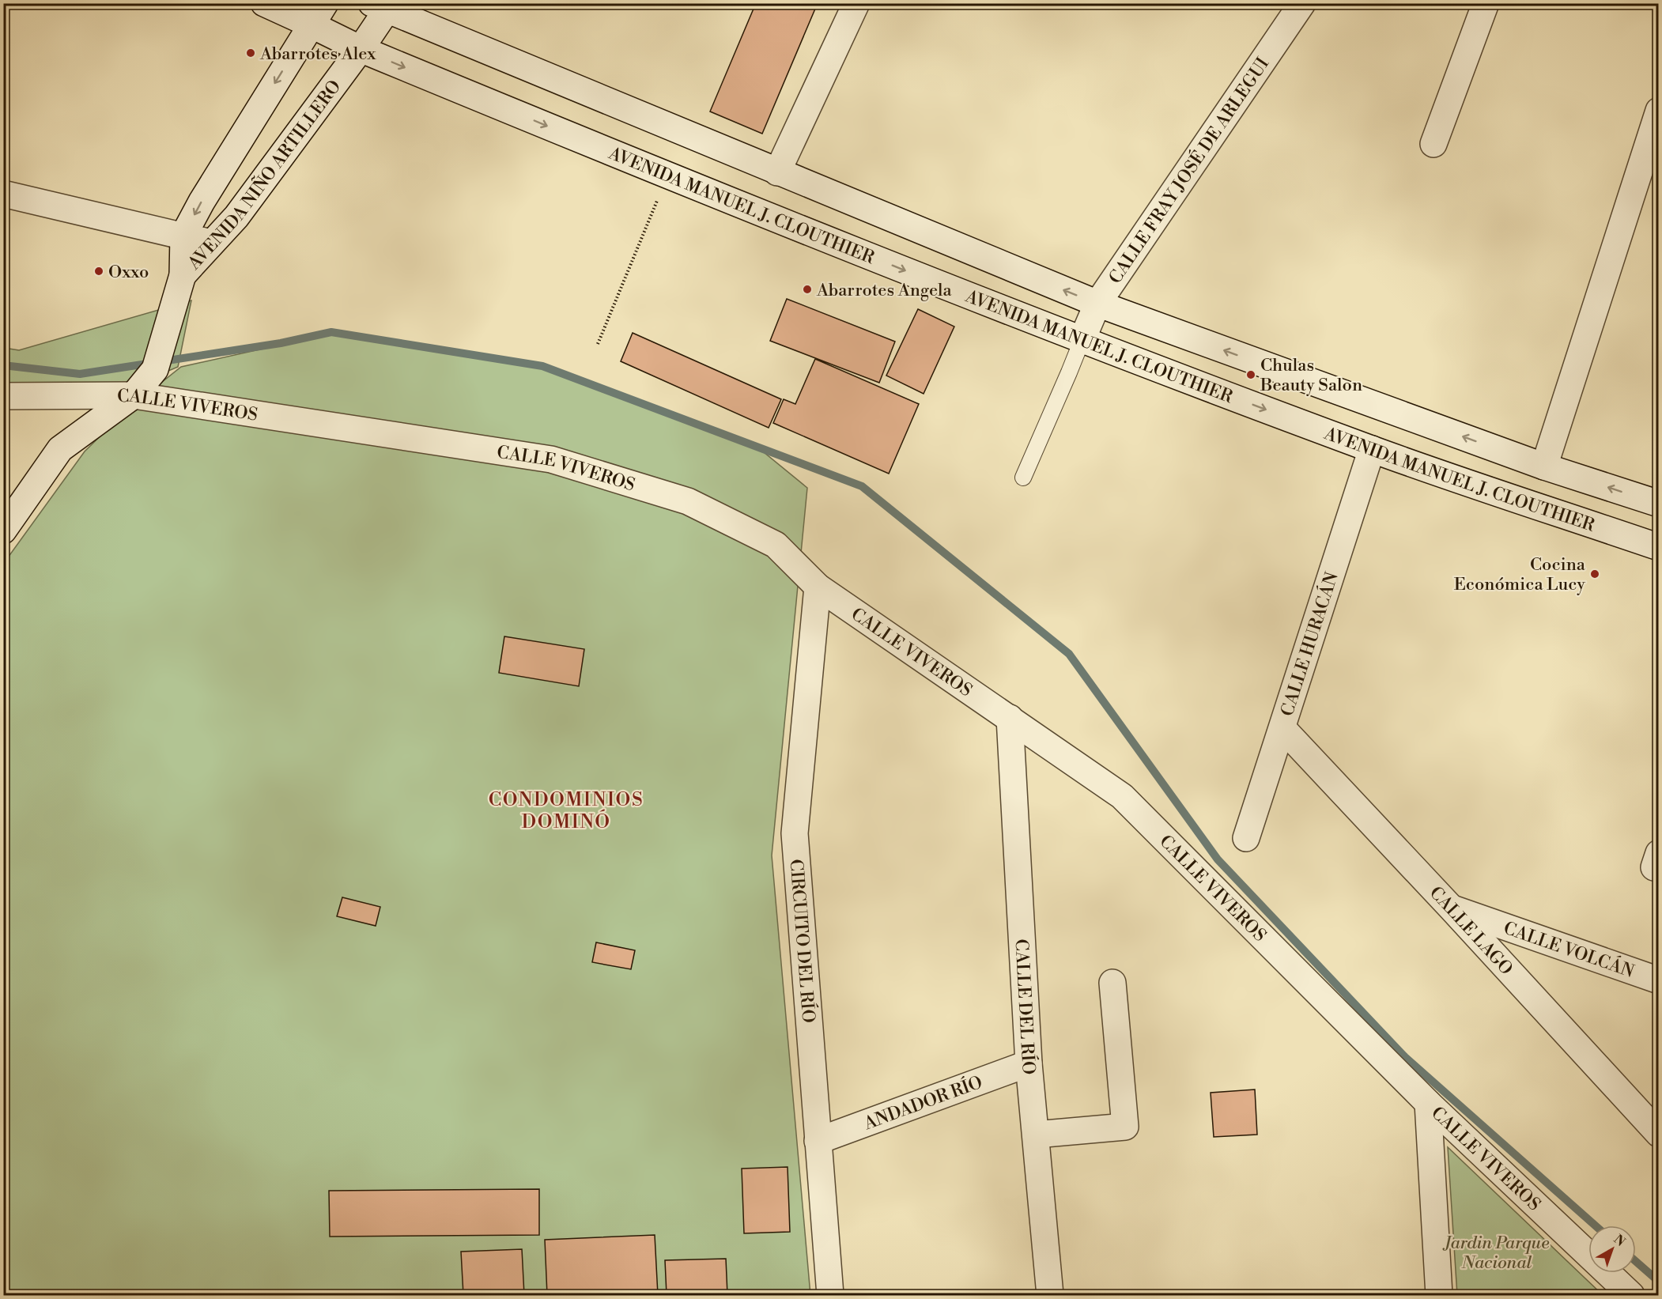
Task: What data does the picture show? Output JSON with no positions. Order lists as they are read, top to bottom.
{
  "streets": {
    "street": [
      "CALLE FRAY JOSÉ DE ARLEGUI",
      "AVENIDA NIÑO ARTILLERO",
      "AVENIDA MANUEL J. CLOUTHIER",
      "CALLE VIVEROS",
      "CALLE HURACÁN",
      "CALLE LAGO",
      "CIRCUITO DEL RÍO",
      "CALLE VOLCÁN",
      "CALLE DEL RÍO",
      "ANDADOR RÍO"
    ]
  },
  "crossings": [
    ["CALLE FRAY JOSÉ DE ARLEGUI", "AVENIDA MANUEL J. CLOUTHIER"],
    ["AVENIDA NIÑO ARTILLERO", "AVENIDA MANUEL J. CLOUTHIER"],
    ["AVENIDA NIÑO ARTILLERO", "CALLE VIVEROS"],
    ["AVENIDA MANUEL J. CLOUTHIER", "CALLE HURACÁN"],
    ["CALLE VIVEROS", "CIRCUITO DEL RÍO"],
    ["CALLE VIVEROS", "CALLE DEL RÍO"],
    ["CALLE HURACÁN", "CALLE LAGO"],
    ["CALLE LAGO", "CALLE VOLCÁN"],
    ["CIRCUITO DEL RÍO", "ANDADOR RÍO"],
    ["CALLE DEL RÍO", "ANDADOR RÍO"]
  ],
  "districts": ["CONDOMINIOS DOMINÓ"],
  "parks": ["Jardin Parque Nacional"],
  "places": [
    "Abarrotes Alex",
    "Oxxo",
    "Abarrotes Angela",
    "Chulas Beauty Salon",
    "Cocina Económica Lucy"
  ],
  "north": "top right"
}
